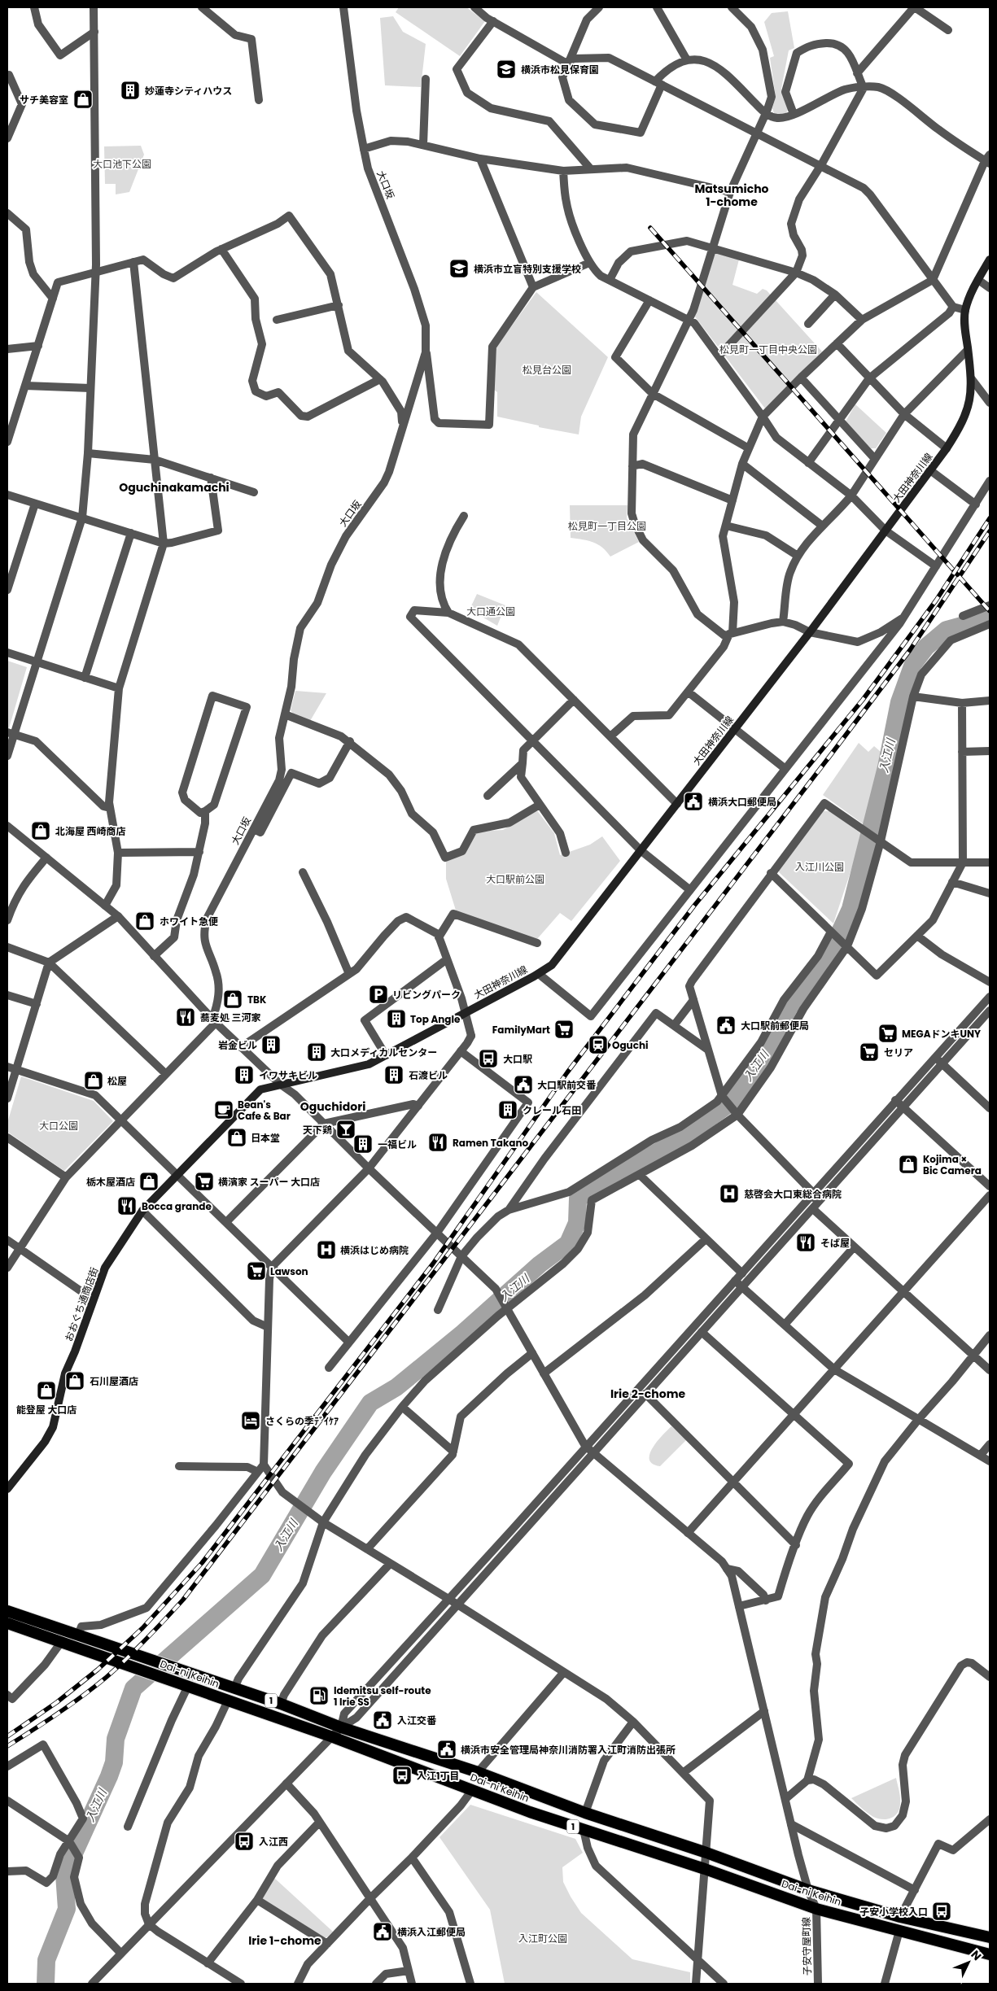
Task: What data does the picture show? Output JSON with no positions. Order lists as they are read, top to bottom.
{
  "streets": {
    "highway": ["Dai-ni Keihin", "1"],
    "main road": ["大田神奈川線", "おおぐち通商店街"],
    "street": ["大口坂", "子安守屋町線"]
  },
  "crossings": [
    ["大田神奈川線", "おおぐち通商店街"],
    ["Dai-ni Keihin", "子安守屋町線"]
  ],
  "districts": [
    "Matsumicho 1-chome",
    "Oguchinakamachi",
    "Oguchidori",
    "Irie 2-chome",
    "Irie 1-chome"
  ],
  "water": ["入江川"],
  "parks": [
    "大口池下公園",
    "松見町一丁目中央公園",
    "松見台公園",
    "松見町一丁目公園",
    "大口通公園",
    "入江川公園",
    "大口駅前公園",
    "大口公園",
    "入江町公園"
  ],
  "places": {
    "school or university": ["横浜市松見保育園", "横浜市立盲特別支援学校"],
    "building": [
      "妙蓮寺シティハウス",
      "Top Angle",
      "岩金ビル",
      "大口メディカルセンター",
      "イワサキビル",
      "石渡ビル",
      "クレール石田",
      "一福ビル"
    ],
    "shop": [
      "サチ美容室",
      "北海屋 西崎商店",
      "ホワイト急便",
      "TBK",
      "松屋",
      "日本堂",
      "Kojima × Bic Camera",
      "栃木屋酒店",
      "石川屋酒店",
      "能登屋 大口店"
    ],
    "public building": [
      "横浜大口郵便局",
      "大口駅前郵便局",
      "大口駅前交番",
      "入江交番",
      "横浜市安全管理局神奈川消防署入江町消防出張所",
      "横浜入江郵便局"
    ],
    "parking": ["リビングパーク"],
    "restaurant": [
      "蕎麦処 三河家",
      "Ramen Takano",
      "Bocca grande",
      "そば屋"
    ],
    "supermarket": [
      "FamilyMart",
      "MEGAドンキUNY",
      "セリア",
      "横濱家 スーパー 大口店",
      "Lawson"
    ],
    "station": ["Oguchi"],
    "bus stop": [
      "大口駅",
      "入江1丁目",
      "入江西",
      "子安小学校入口"
    ],
    "cafe": ["Bean's Cafe & Bar"],
    "bar": ["天下鶏"],
    "hospital": ["慈啓会大口東総合病院", "横浜はじめ病院"],
    "hotel": ["さくらの季ﾃﾞｲｹｱ"],
    "fuel station": ["Idemitsu self-route 1 Irie SS"]
  },
  "north": "top right"
}
